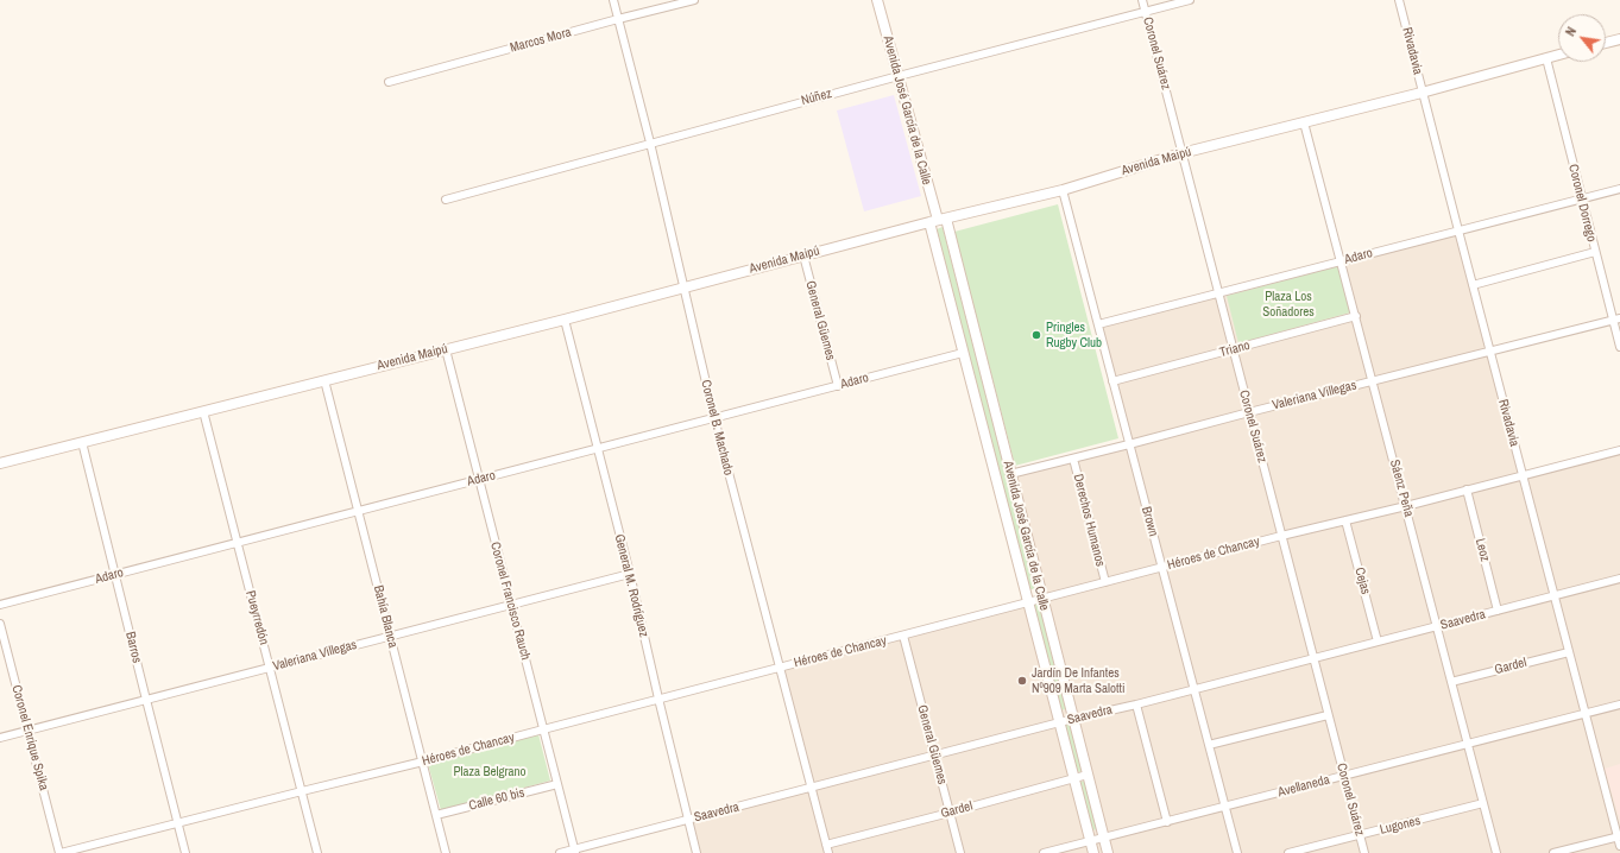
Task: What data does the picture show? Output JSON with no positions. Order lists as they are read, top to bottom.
{
  "streets": {
    "main road": ["Avenida José García de la Calle", "Avenida Maipú"],
    "street": [
      "Marcos Mora",
      "Rivadavia",
      "Coronel Suárez",
      "Núñez",
      "Coronel Dorrego",
      "Adaro",
      "General Güemes",
      "Triano",
      "Valeriana Villegas",
      "Coronel B. Machado",
      "Sáenz Peña",
      "Derechos Humanos",
      "Brown",
      "Leoz",
      "Héroes de Chancay",
      "Cejas",
      "General M. Rodríguez",
      "Coronel Francisco Rauch",
      "Bahía Blanca",
      "Pueyrredón",
      "Saavedra",
      "Barros",
      "Gardel",
      "Coronel Enrique Spika",
      "Avellaneda",
      "Calle 60 bis",
      "Lugones"
    ]
  },
  "crossings": [
    ["Marcos Mora", "Coronel B. Machado"],
    ["Rivadavia", "Avenida Maipú"],
    ["Rivadavia", "Adaro"],
    ["Rivadavia", "Valeriana Villegas"],
    ["Rivadavia", "Héroes de Chancay"],
    ["Rivadavia", "Saavedra"],
    ["Rivadavia", "Gardel"],
    ["Rivadavia", "Avellaneda"],
    ["Coronel Suárez", "Núñez"],
    ["Coronel Suárez", "Avenida Maipú"],
    ["Coronel Suárez", "Adaro"],
    ["Coronel Suárez", "Triano"],
    ["Coronel Suárez", "Valeriana Villegas"],
    ["Coronel Suárez", "Héroes de Chancay"],
    ["Coronel Suárez", "Saavedra"],
    ["Coronel Suárez", "Avellaneda"],
    ["Coronel Suárez", "Lugones"],
    ["Núñez", "Avenida José García de la Calle"],
    ["Núñez", "Coronel B. Machado"],
    ["Avenida José García de la Calle", "Avenida Maipú"],
    ["Avenida José García de la Calle", "Adaro"],
    ["Avenida José García de la Calle", "Valeriana Villegas"],
    ["Avenida José García de la Calle", "Héroes de Chancay"],
    ["Avenida José García de la Calle", "Saavedra"],
    ["Avenida José García de la Calle", "Gardel"],
    ["Avenida José García de la Calle", "Avellaneda"],
    ["Avenida Maipú", "Coronel Dorrego"],
    ["Avenida Maipú", "General Güemes"],
    ["Avenida Maipú", "Coronel B. Machado"],
    ["Avenida Maipú", "Sáenz Peña"],
    ["Avenida Maipú", "Brown"],
    ["Avenida Maipú", "General M. Rodríguez"],
    ["Avenida Maipú", "Coronel Francisco Rauch"],
    ["Avenida Maipú", "Bahía Blanca"],
    ["Avenida Maipú", "Pueyrredón"],
    ["Avenida Maipú", "Barros"],
    ["Coronel Dorrego", "Adaro"],
    ["Coronel Dorrego", "Valeriana Villegas"],
    ["Adaro", "General Güemes"],
    ["Adaro", "Coronel B. Machado"],
    ["Adaro", "Sáenz Peña"],
    ["Adaro", "Brown"],
    ["Adaro", "General M. Rodríguez"],
    ["Adaro", "Coronel Francisco Rauch"],
    ["Adaro", "Bahía Blanca"],
    ["Adaro", "Pueyrredón"],
    ["Adaro", "Barros"],
    ["General Güemes", "Héroes de Chancay"],
    ["General Güemes", "Saavedra"],
    ["General Güemes", "Gardel"],
    ["Triano", "Sáenz Peña"],
    ["Triano", "Brown"],
    ["Valeriana Villegas", "Sáenz Peña"],
    ["Valeriana Villegas", "Derechos Humanos"],
    ["Valeriana Villegas", "Brown"],
    ["Valeriana Villegas", "General M. Rodríguez"],
    ["Valeriana Villegas", "Coronel Francisco Rauch"],
    ["Valeriana Villegas", "Bahía Blanca"],
    ["Valeriana Villegas", "Pueyrredón"],
    ["Valeriana Villegas", "Barros"],
    ["Valeriana Villegas", "Coronel Enrique Spika"],
    ["Coronel B. Machado", "Héroes de Chancay"],
    ["Coronel B. Machado", "Saavedra"],
    ["Coronel B. Machado", "Gardel"],
    ["Sáenz Peña", "Héroes de Chancay"],
    ["Sáenz Peña", "Saavedra"],
    ["Sáenz Peña", "Gardel"],
    ["Sáenz Peña", "Avellaneda"],
    ["Sáenz Peña", "Lugones"],
    ["Derechos Humanos", "Héroes de Chancay"],
    ["Brown", "Héroes de Chancay"],
    ["Brown", "Saavedra"],
    ["Brown", "Avellaneda"],
    ["Leoz", "Héroes de Chancay"],
    ["Leoz", "Saavedra"],
    ["Héroes de Chancay", "Cejas"],
    ["Héroes de Chancay", "General M. Rodríguez"],
    ["Héroes de Chancay", "Coronel Francisco Rauch"],
    ["Héroes de Chancay", "Bahía Blanca"],
    ["Héroes de Chancay", "Pueyrredón"],
    ["Héroes de Chancay", "Barros"],
    ["Héroes de Chancay", "Coronel Enrique Spika"],
    ["Cejas", "Saavedra"],
    ["General M. Rodríguez", "Saavedra"],
    ["Coronel Francisco Rauch", "Saavedra"],
    ["Coronel Francisco Rauch", "Calle 60 bis"],
    ["Bahía Blanca", "Calle 60 bis"]
  ],
  "parks": ["Plaza Los Soñadores", "Plaza Belgrano"],
  "places": ["Pringles Rugby Club", "Jardín De Infantes Nº909 Marta Salotti"],
  "north": "top left"
}
